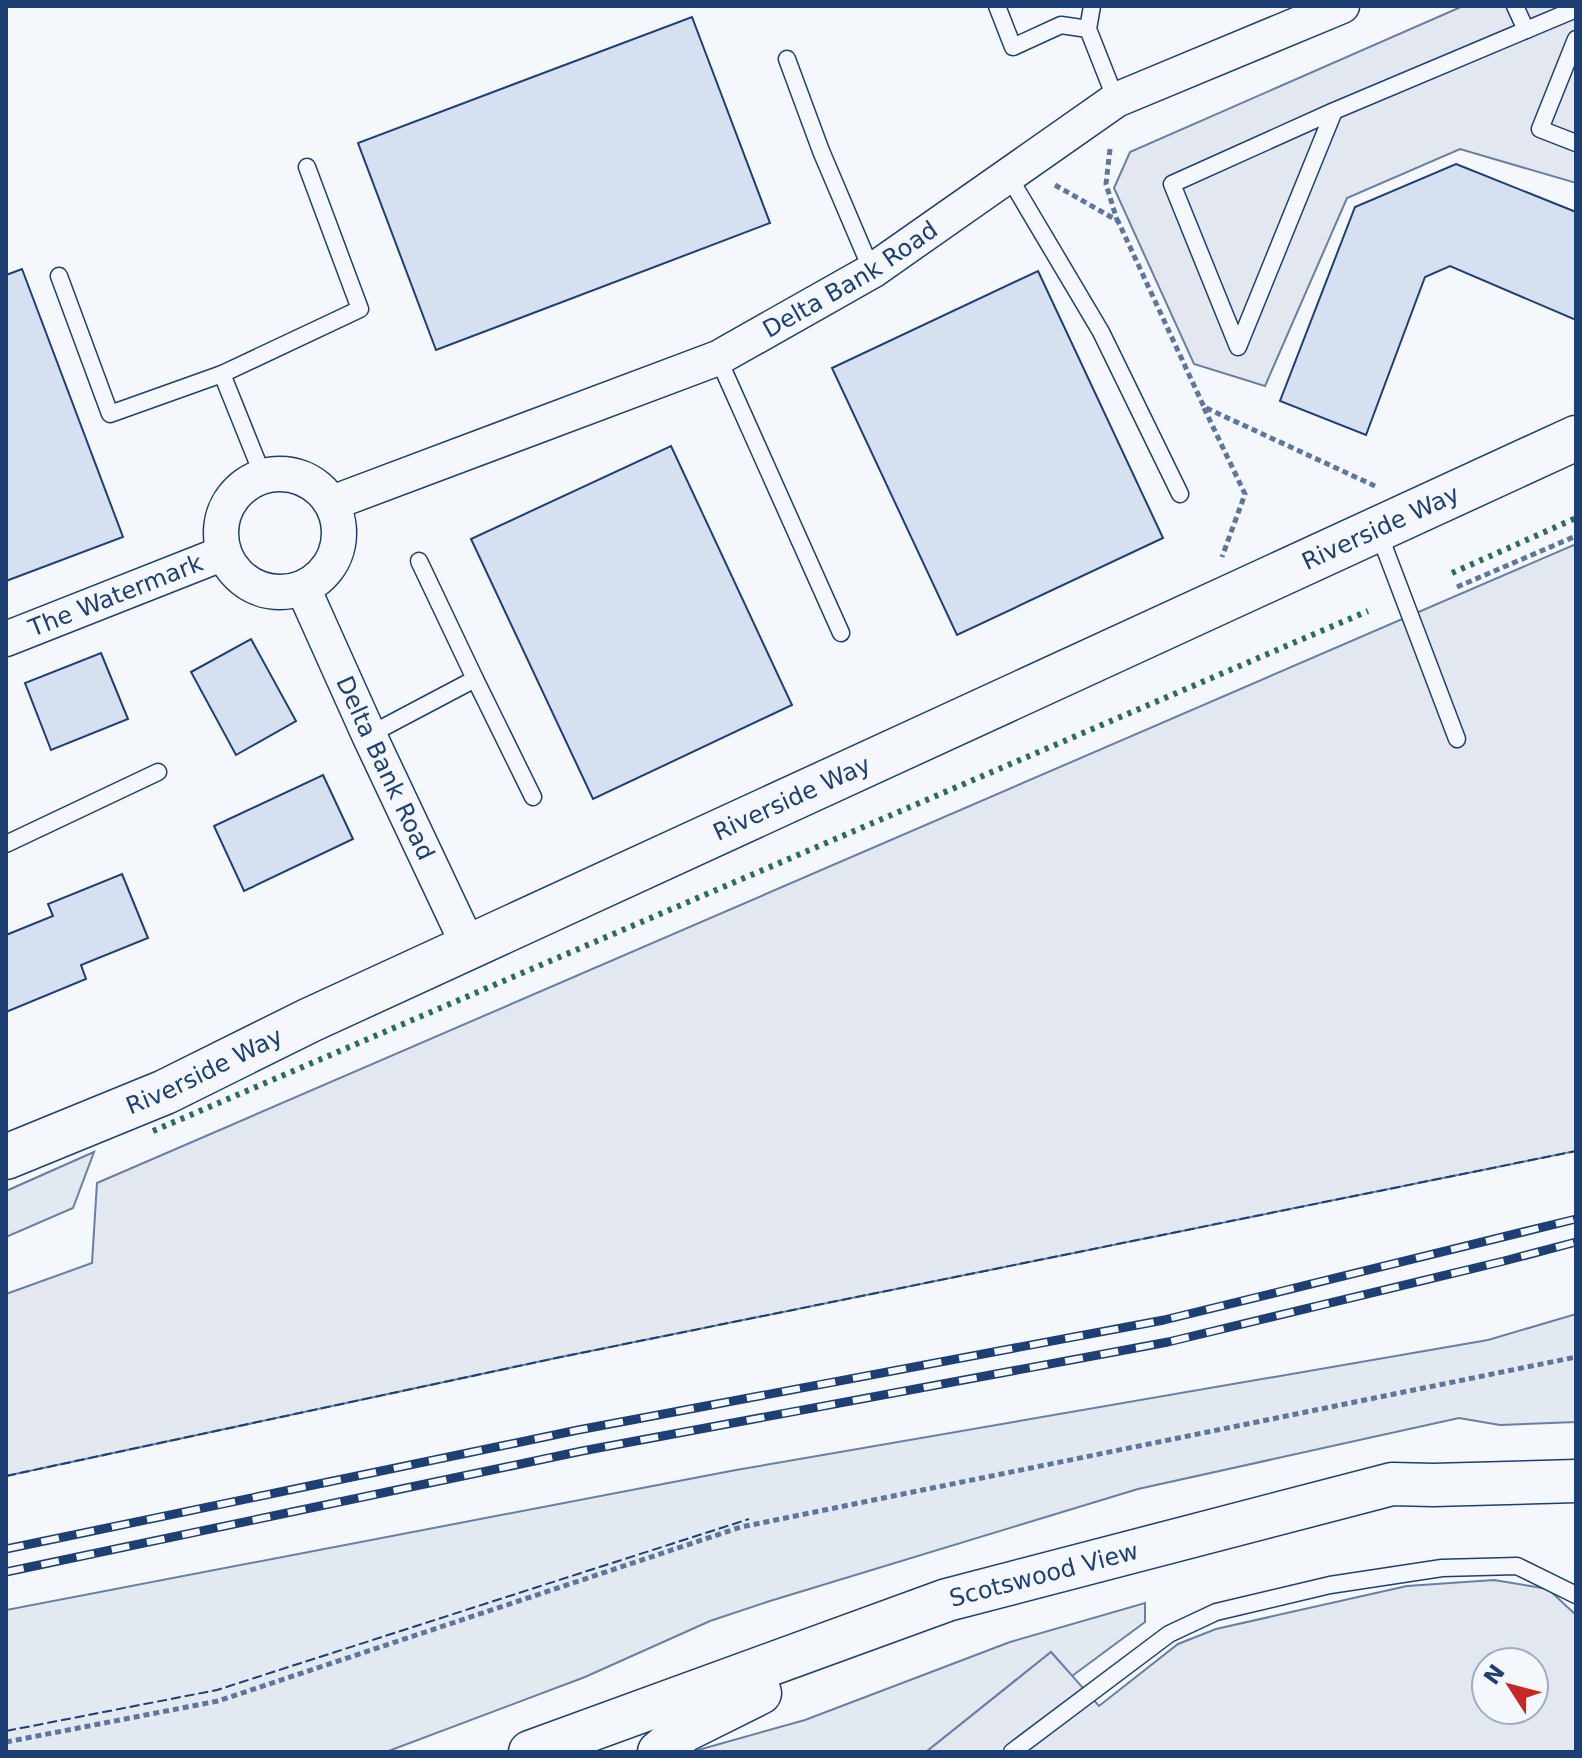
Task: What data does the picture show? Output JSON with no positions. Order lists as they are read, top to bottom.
{
  "streets": {
    "main road": ["Riverside Way"],
    "street": ["Delta Bank Road", "The Watermark", "Scotswood View"]
  },
  "crossings": [
    ["Delta Bank Road", "Riverside Way"],
    ["Delta Bank Road", "The Watermark"]
  ],
  "north": "top left"
}
